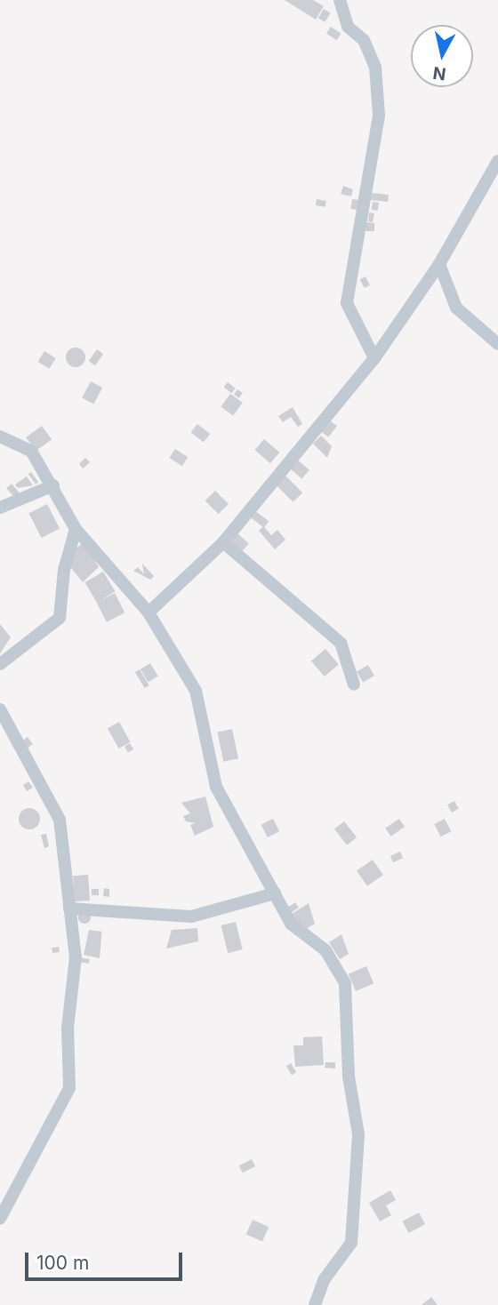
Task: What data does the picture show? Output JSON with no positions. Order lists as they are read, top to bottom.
{
  "scale_bar": "100 m",
  "north": "bottom"
}
